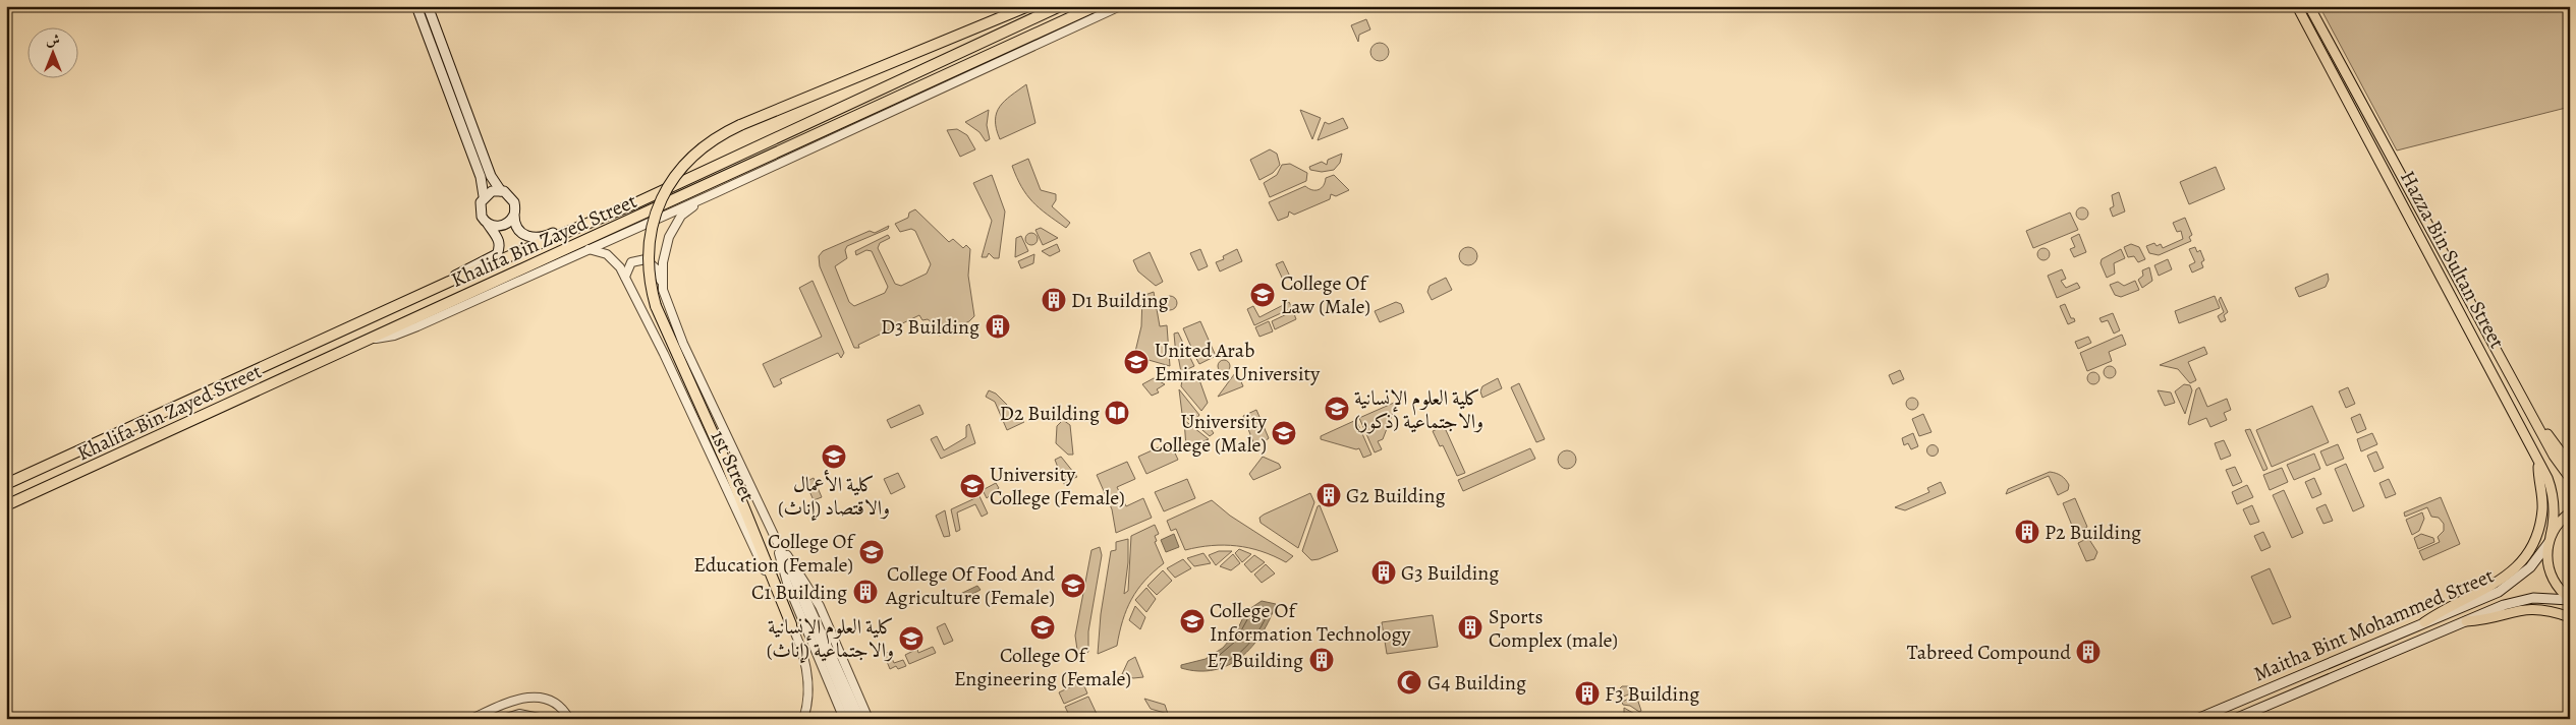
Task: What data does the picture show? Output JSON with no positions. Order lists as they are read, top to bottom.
{
  "streets": {
    "highway": ["Khalifa Bin Zayed Street"],
    "main road": ["Hazza Bin Sultan Street", "Maitha Bint Mohammed Street"],
    "street": ["1st Street"]
  },
  "crossings": [
    ["Hazza Bin Sultan Street", "Maitha Bint Mohammed Street"]
  ],
  "places": {
    "school or university": [
      "College Of Law (Male)",
      "United Arab Emirates University",
      "كلية العلوم الإنسانية والاجتماعية (ذكور)",
      "University College (Male)",
      "كلية الأعمال والاقتصاد (إناث)",
      "University College (Female)",
      "College Of Education (Female)",
      "College Of Food And Agriculture (Female)",
      "College Of Information Technology",
      "College Of Engineering (Female)",
      "كلية العلوم الإنسانية والاجتماعية (إناث)"
    ],
    "building": [
      "D1 Building",
      "D3 Building",
      "G2 Building",
      "P2 Building",
      "G3 Building",
      "C1 Building",
      "Sports Complex (male)",
      "Tabreed Compound",
      "E7 Building",
      "F3 Building"
    ],
    "library": ["D2 Building"],
    "mosque": ["G4 Building"]
  },
  "north": "top"
}
